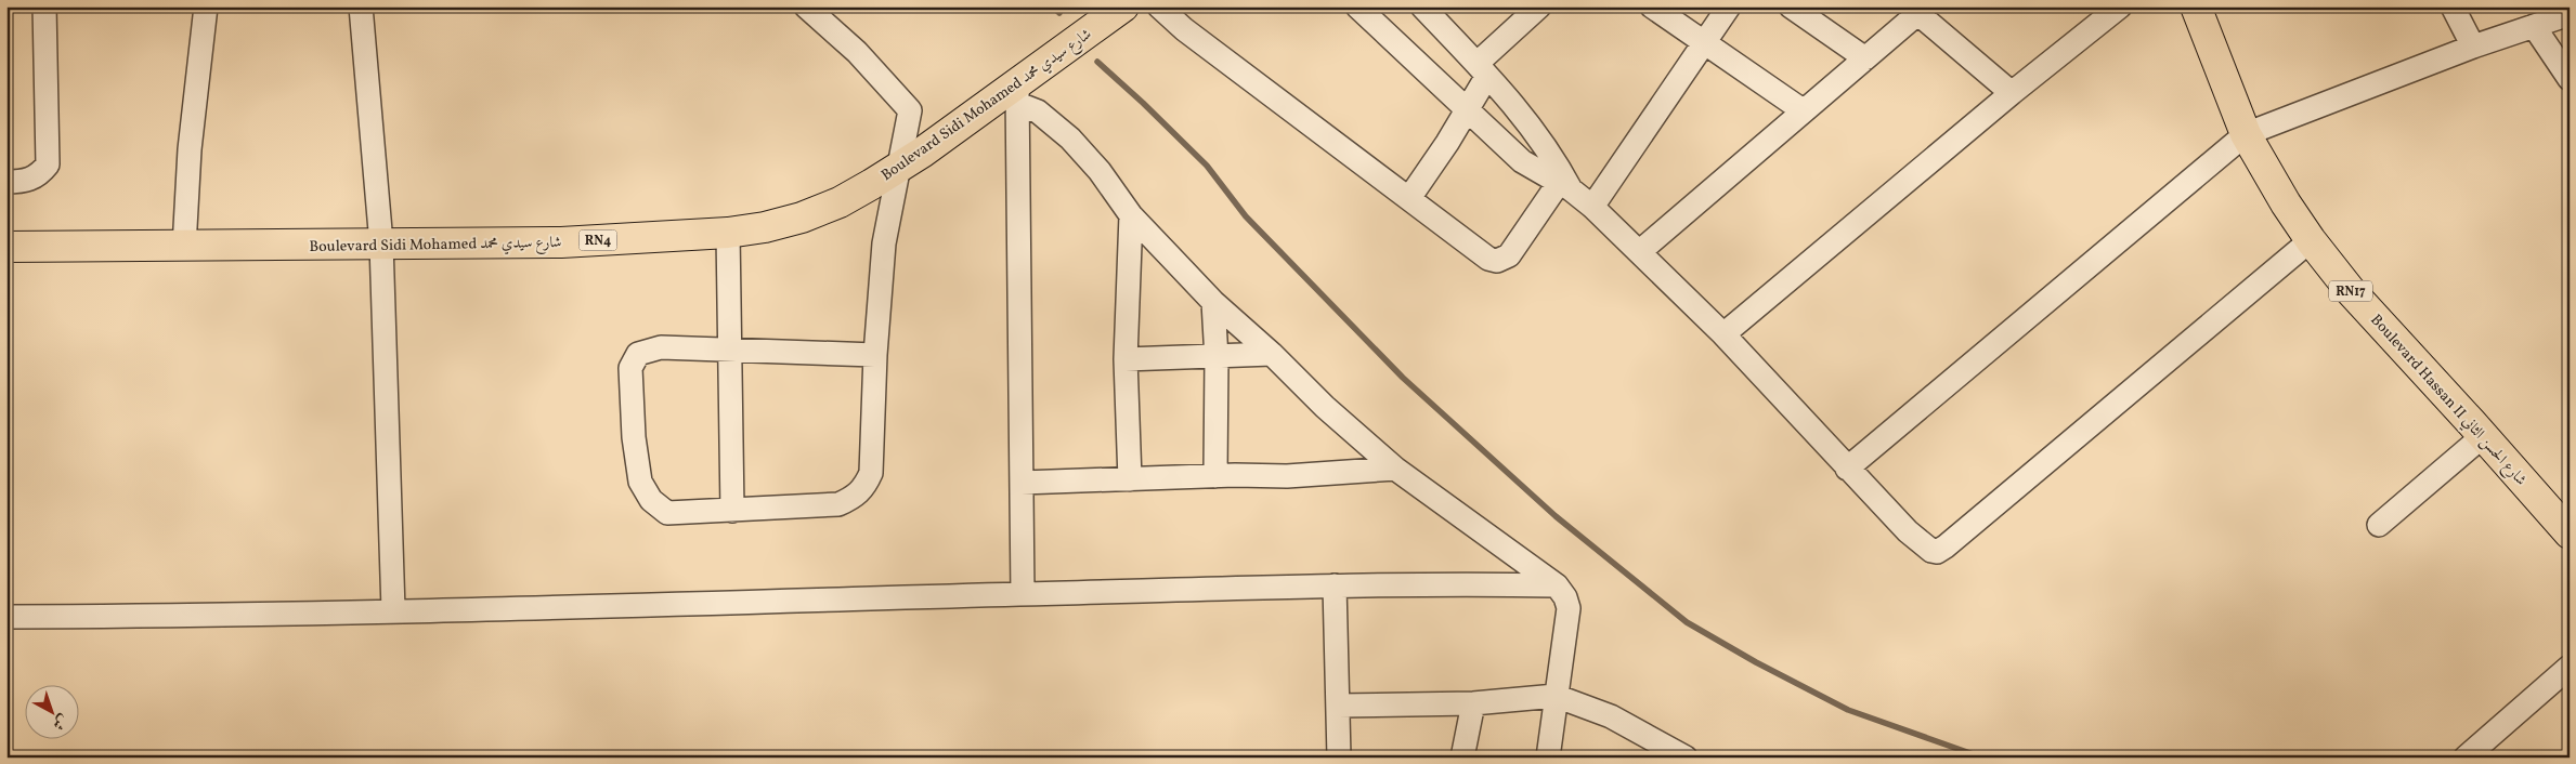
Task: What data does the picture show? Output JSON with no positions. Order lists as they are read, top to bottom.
{
  "streets": {
    "main road": [
      "Boulevard Sidi Mohamed شارع سيدي محمد",
      "RN4",
      "RN17",
      "Boulevard Hassan II شارع الحسن الثاني"
    ]
  },
  "north": "bottom right"
}
